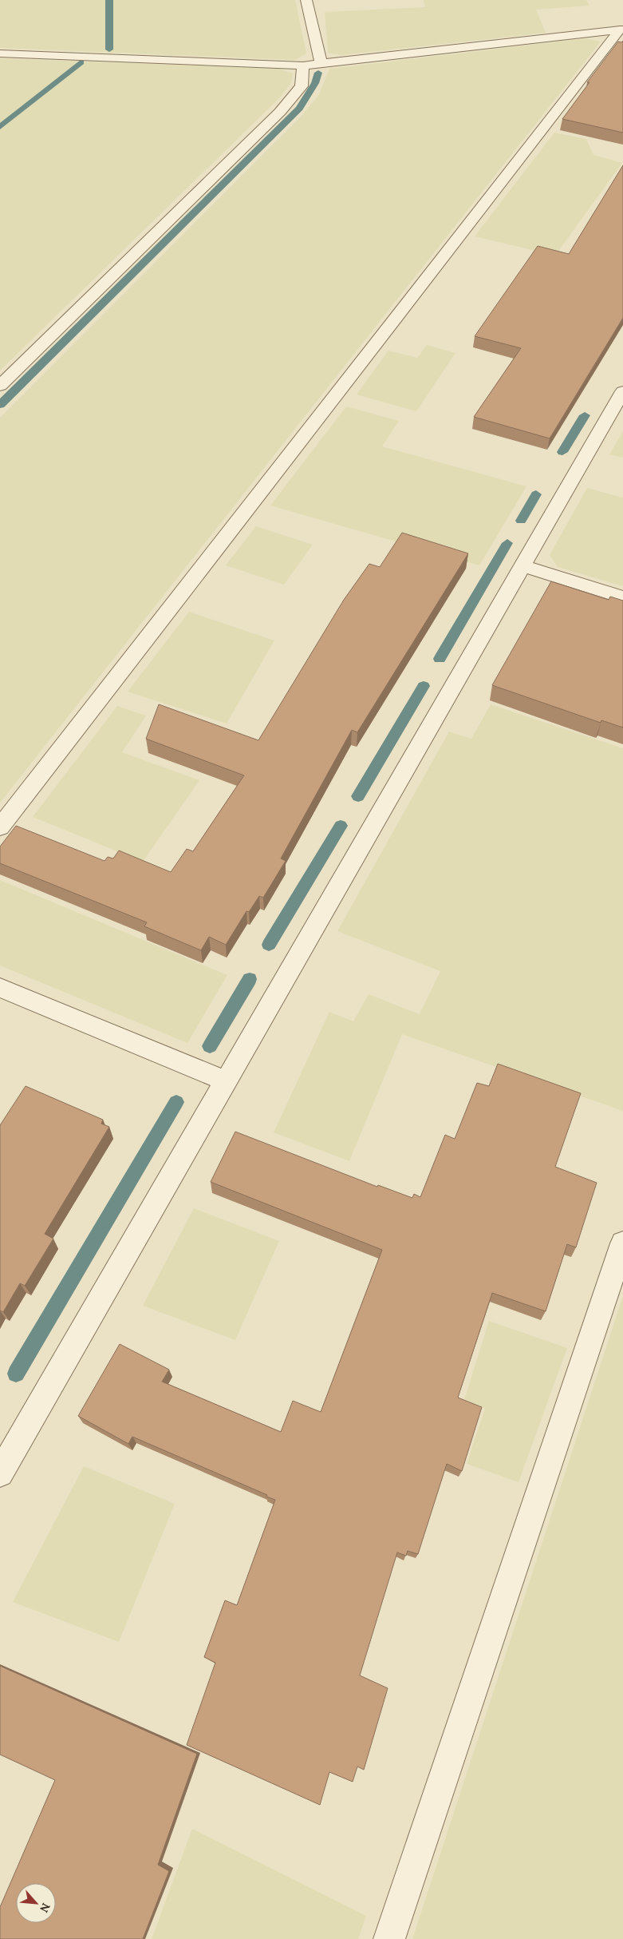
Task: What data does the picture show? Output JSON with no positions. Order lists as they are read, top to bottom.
{
  "north": "bottom right"
}
